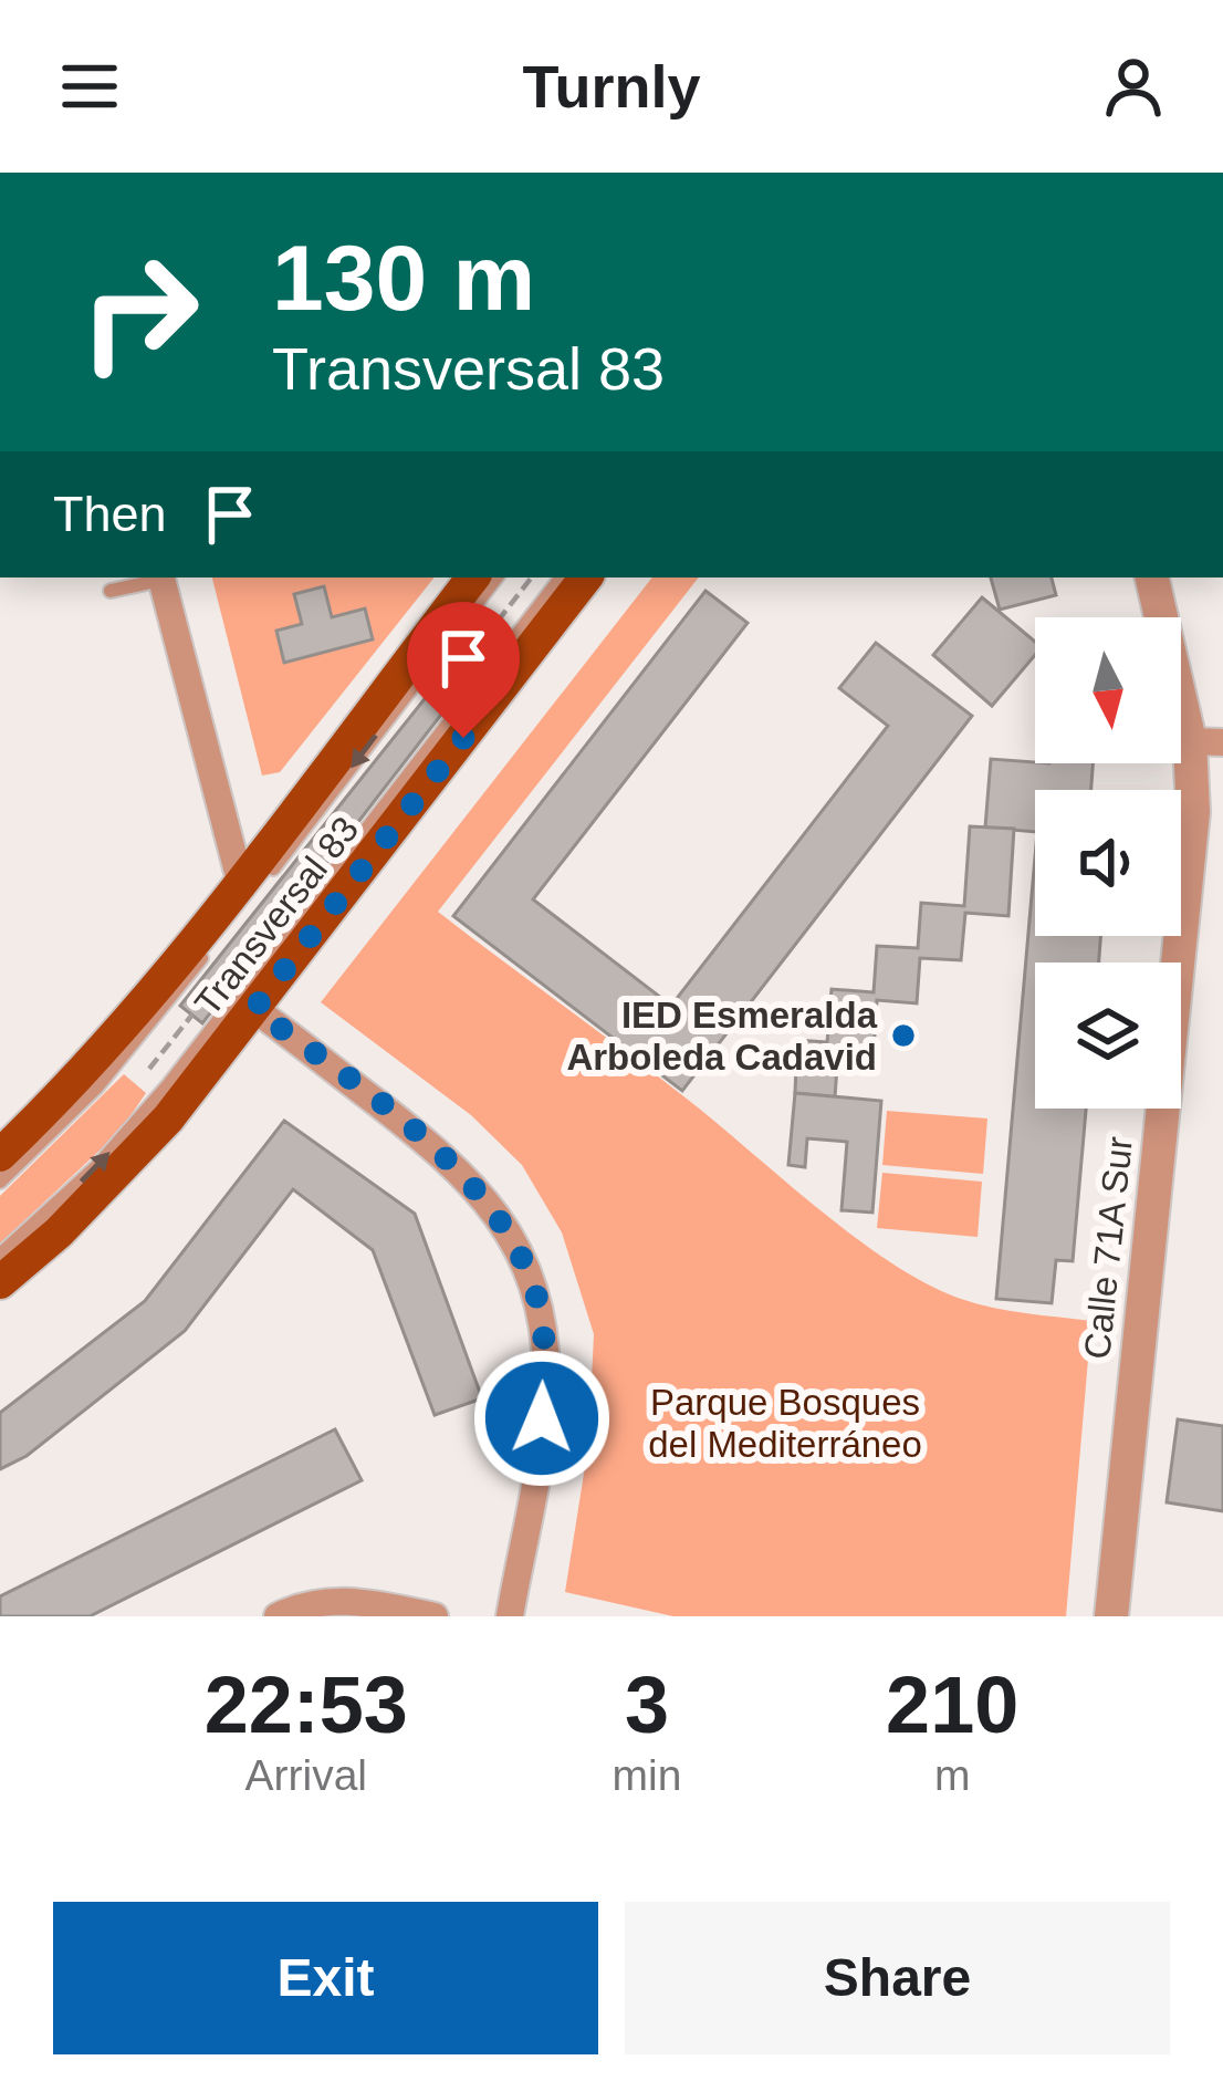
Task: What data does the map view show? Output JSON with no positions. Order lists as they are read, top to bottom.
{
  "streets": {
    "main road": ["Transversal 83"],
    "street": ["Calle 71A Sur"]
  },
  "parks": ["Parque Bosques del Mediterráneo"],
  "places": ["IED Esmeralda Arboleda Cadavid"],
  "north": "bottom",
  "page": {
    "header": "Turnly",
    "turn": ["130 m", "Transversal 83"],
    "then": "Then",
    "eta": [
      "22:53",
      "Arrival",
      "3",
      "min",
      "210",
      "m"
    ],
    "buttons": ["Exit", "Share"]
  }
}
